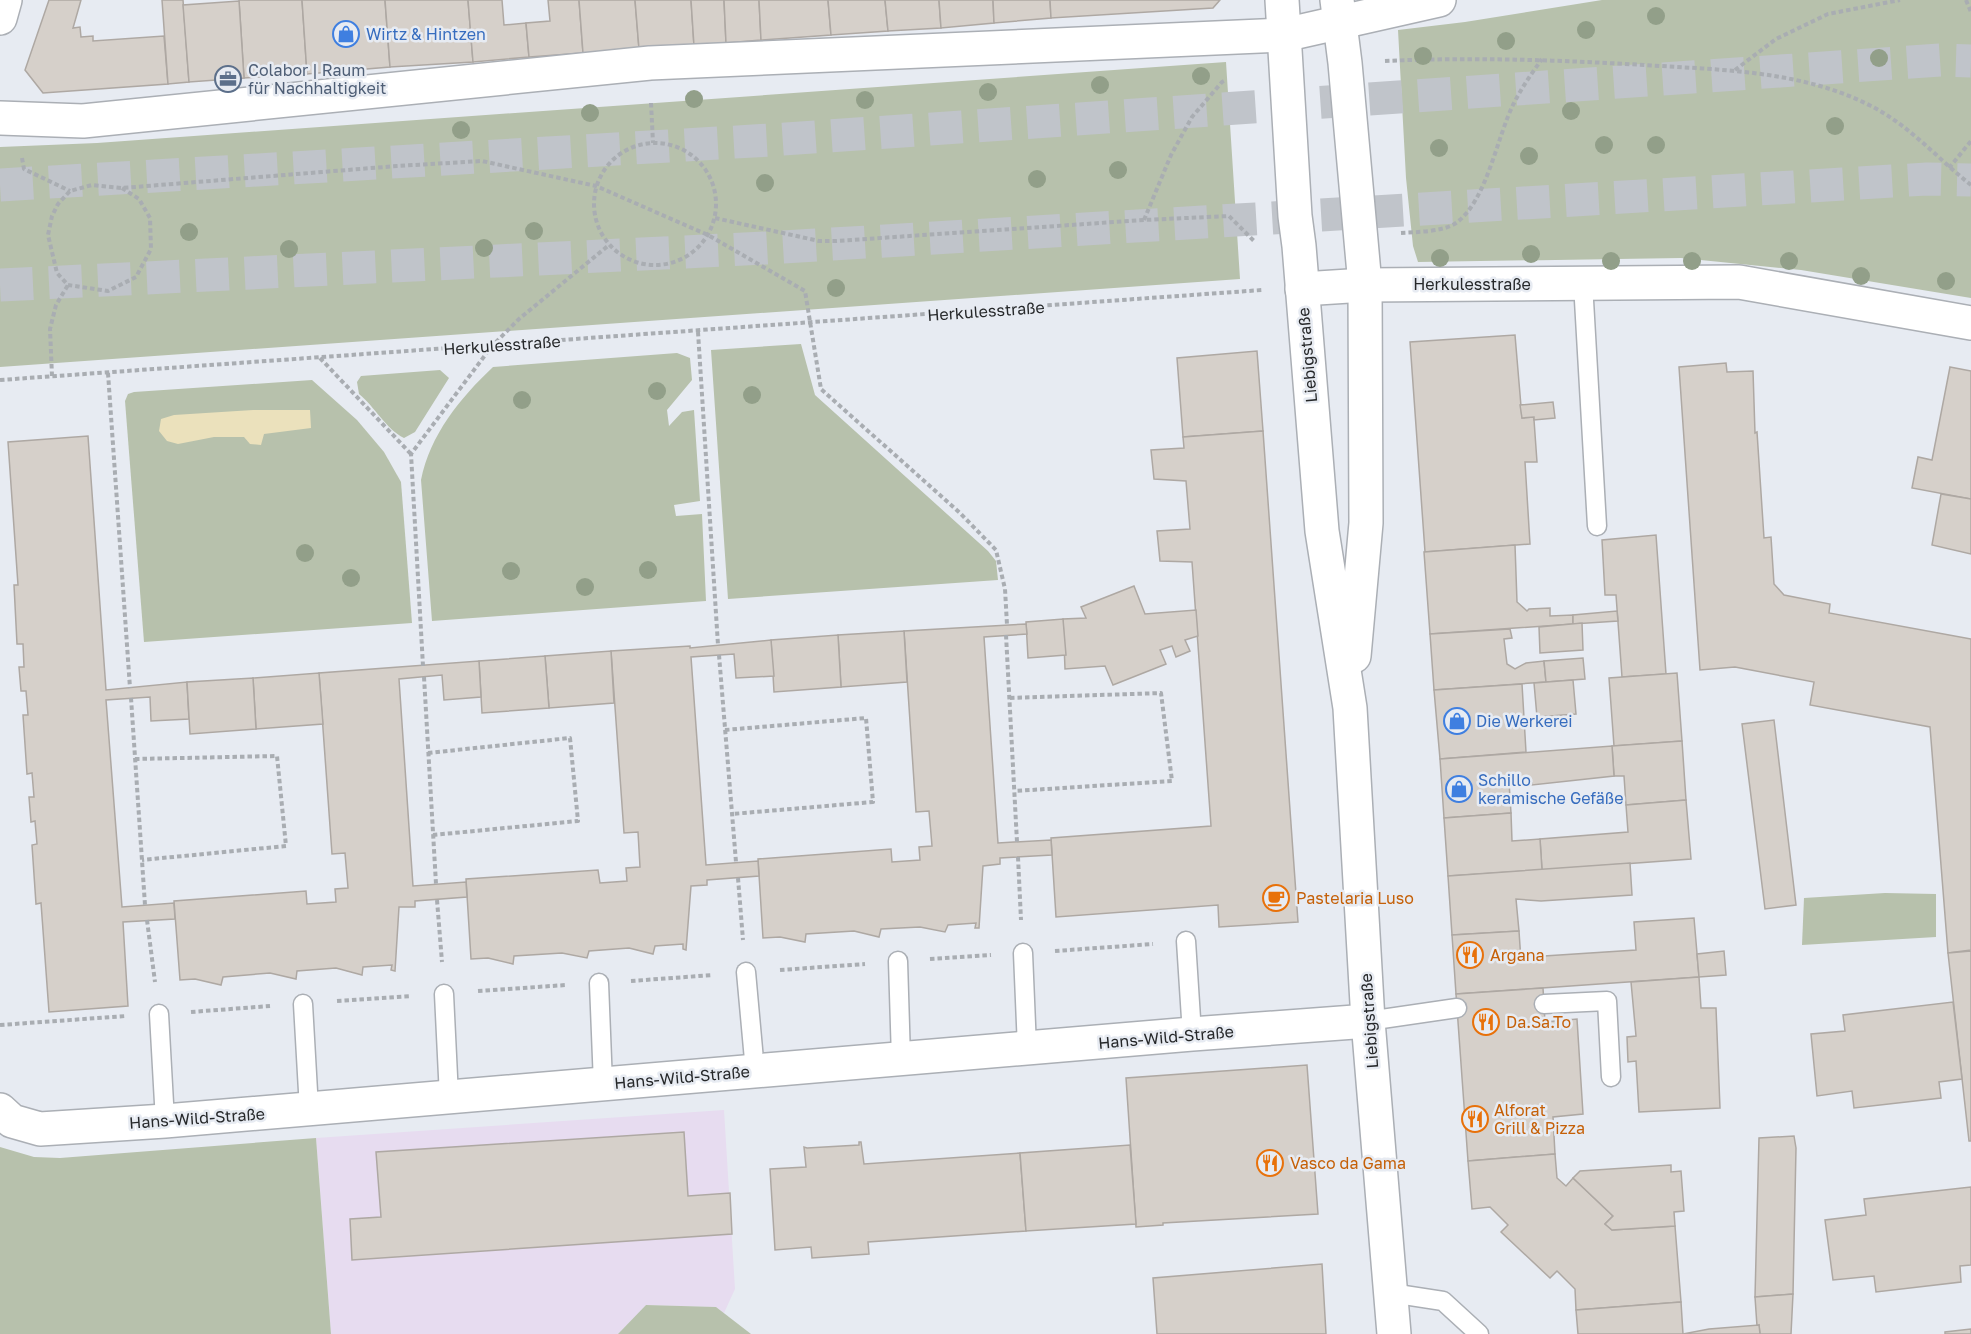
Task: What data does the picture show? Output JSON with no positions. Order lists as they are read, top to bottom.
{
  "streets": {
    "street": ["Herkulesstraße", "Liebigstraße", "Hans-Wild-Straße"]
  },
  "crossings": [
    ["Herkulesstraße", "Liebigstraße"],
    ["Liebigstraße", "Hans-Wild-Straße"]
  ],
  "places": {
    "shop": ["Wirtz & Hintzen", "Die Werkerei", "Schillo keramische Gefäße"],
    "office": ["Colabor | Raum für Nachhaltigkeit"],
    "cafe": ["Pastelaria Luso"],
    "restaurant": [
      "Argana",
      "Da.Sa.To",
      "Alforat Grill & Pizza",
      "Vasco da Gama"
    ]
  }
}
